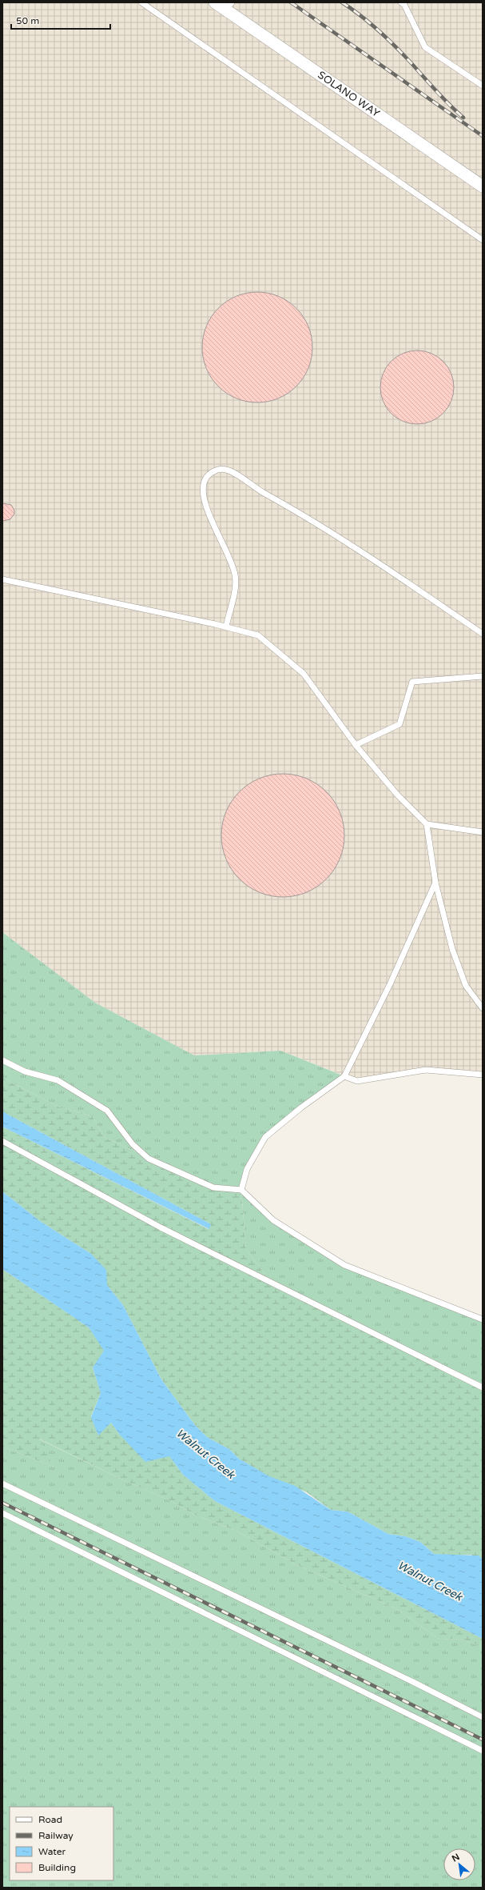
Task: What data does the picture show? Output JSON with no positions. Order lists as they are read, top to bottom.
{
  "streets": {
    "street": ["SOLANO WAY"]
  },
  "water": ["Walnut Creek"],
  "legend": [
    "Road",
    "Railway",
    "Water",
    "Building"
  ],
  "scale_bar": "50 m",
  "north": "top left"
}
